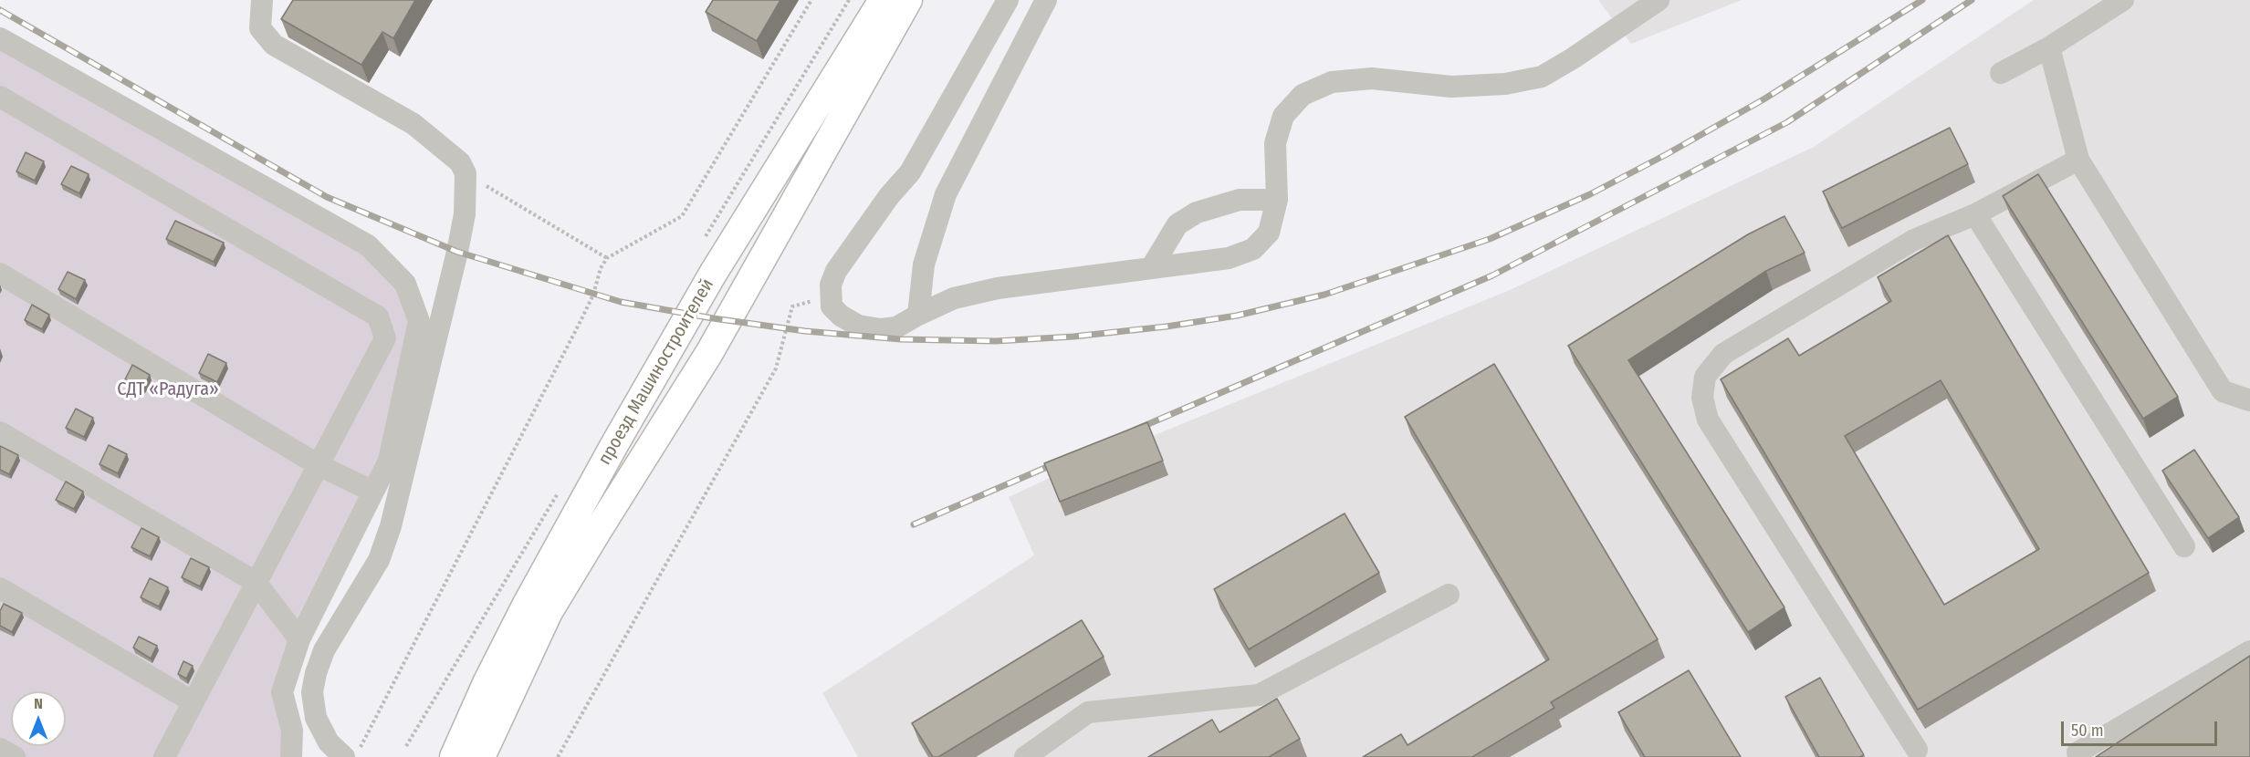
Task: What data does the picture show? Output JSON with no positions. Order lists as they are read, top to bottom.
{
  "streets": {
    "main road": ["проезд Машиностроителей"]
  },
  "parks": ["СДТ «Радуга»"],
  "scale_bar": "50 m",
  "north": "top"
}
